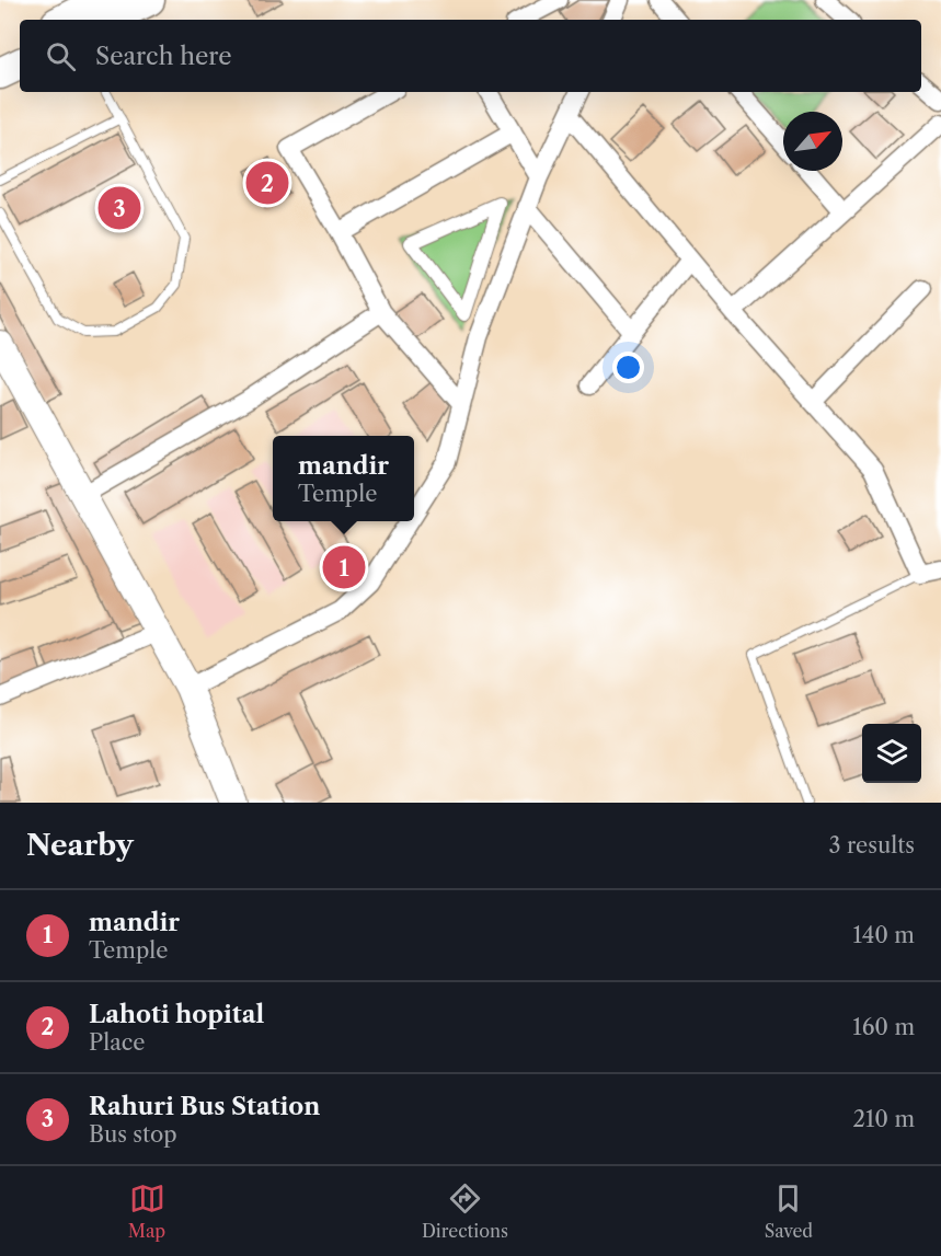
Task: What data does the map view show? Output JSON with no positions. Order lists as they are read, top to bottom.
{
  "north": "top right",
  "page": {
    "search": "Search here",
    "pins": ["2", "3", "1"],
    "popup": ["mandir", "Temple"],
    "heading": ["Nearby", "3 results"],
    "list": [
      {
        "mark": "1",
        "name": "mandir",
        "note": "Temple",
        "value": "140 m"
      },
      {
        "mark": "2",
        "name": "Lahoti hopital",
        "note": "Place",
        "value": "160 m"
      },
      {
        "mark": "3",
        "name": "Rahuri Bus Station",
        "note": "Bus stop",
        "value": "210 m"
      }
    ],
    "nav": ["Map", "Directions", "Saved"]
  }
}
